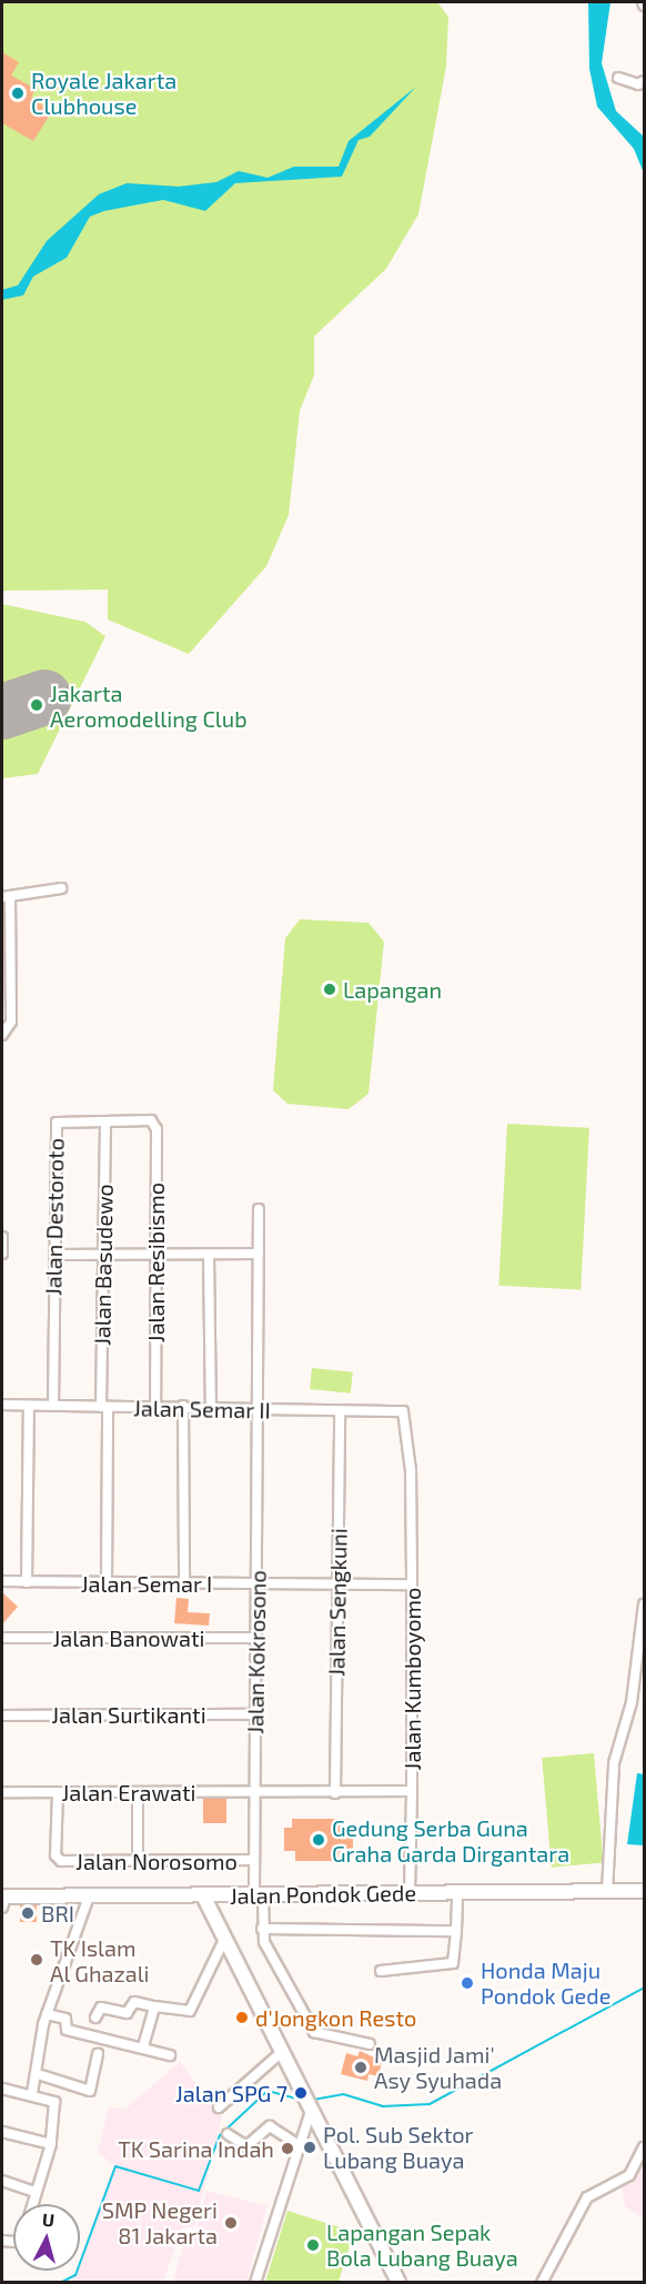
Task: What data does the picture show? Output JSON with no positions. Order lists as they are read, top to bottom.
{
  "streets": {
    "main road": ["Jalan Pondok Gede"],
    "street": [
      "Jalan Destoroto",
      "Jalan Resibismo",
      "Jalan Basudewo",
      "Jalan Semar II",
      "Jalan Semar I",
      "Jalan Sengkuni",
      "Jalan Banowati",
      "Jalan Kokrosono",
      "Jalan Kumboyomo",
      "Jalan Surtikanti",
      "Jalan Erawati",
      "Jalan Norosomo"
    ]
  },
  "crossings": [
    ["Jalan Destoroto", "Jalan Resibismo"],
    ["Jalan Destoroto", "Jalan Basudewo"],
    ["Jalan Destoroto", "Jalan Semar II"],
    ["Jalan Resibismo", "Jalan Semar II"],
    ["Jalan Basudewo", "Jalan Semar II"],
    ["Jalan Basudewo", "Jalan Semar I"],
    ["Jalan Semar II", "Jalan Sengkuni"],
    ["Jalan Semar II", "Jalan Kokrosono"],
    ["Jalan Semar II", "Jalan Kumboyomo"],
    ["Jalan Semar I", "Jalan Sengkuni"],
    ["Jalan Semar I", "Jalan Kokrosono"],
    ["Jalan Semar I", "Jalan Kumboyomo"],
    ["Jalan Sengkuni", "Jalan Kumboyomo"],
    ["Jalan Banowati", "Jalan Kokrosono"],
    ["Jalan Kokrosono", "Jalan Kumboyomo"],
    ["Jalan Kokrosono", "Jalan Surtikanti"],
    ["Jalan Kokrosono", "Jalan Erawati"],
    ["Jalan Kokrosono", "Jalan Norosomo"],
    ["Jalan Kokrosono", "Jalan Pondok Gede"],
    ["Jalan Kumboyomo", "Jalan Erawati"],
    ["Jalan Erawati", "Jalan Norosomo"]
  ],
  "places": [
    "Royale Jakarta Clubhouse",
    "Jakarta Aeromodelling Club",
    "Lapangan",
    "Gedung Serba Guna Graha Garda Dirgantara",
    "BRI",
    "TK Islam Al Ghazali",
    "Honda Maju Pondok Gede",
    "d'Jongkon Resto",
    "Masjid Jami' Asy Syuhada",
    "Jalan SPG 7",
    "Pol. Sub Sektor Lubang Buaya",
    "TK Sarina Indah",
    "SMP Negeri 81 Jakarta",
    "Lapangan Sepak Bola Lubang Buaya"
  ],
  "north": "top"
}
